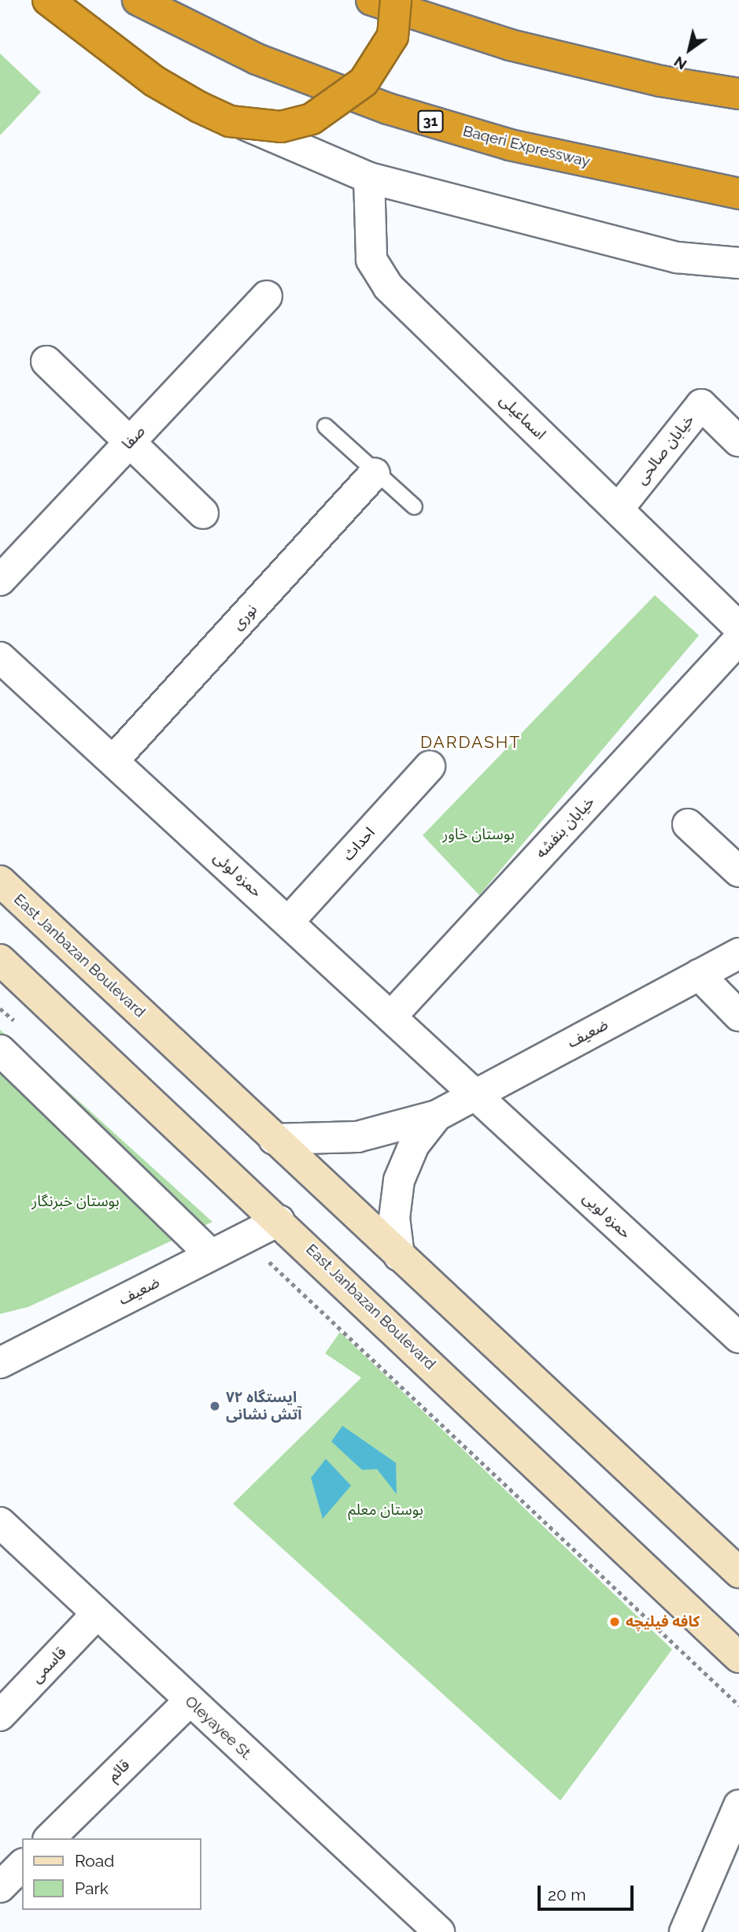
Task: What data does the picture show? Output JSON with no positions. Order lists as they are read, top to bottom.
{
  "streets": {
    "highway": ["31", "Baqeri Expressway"],
    "main road": ["East Janbazan Boulevard"],
    "street": [
      "اسماعیلی",
      "صفا",
      "خیابان صالحی",
      "نوری",
      "خیابان بنفشه",
      "احداث",
      "حمزه لوئی",
      "ضعیف",
      "حمزه لویی",
      "قاسمی",
      "Oleyayee St.",
      "قائم"
    ]
  },
  "crossings": [
    ["اسماعیلی", "خیابان صالحی"],
    ["نوری", "حمزه لوئی"],
    ["خیابان بنفشه", "حمزه لوئی"],
    ["احداث", "حمزه لوئی"],
    ["حمزه لوئی", "ضعیف"],
    ["حمزه لوئی", "حمزه لویی"],
    ["East Janbazan Boulevard", "ضعیف"],
    ["ضعیف", "حمزه لویی"],
    ["قاسمی", "Oleyayee St."],
    ["Oleyayee St.", "قائم"]
  ],
  "districts": ["DARDASHT"],
  "parks": ["بوستان خاور", "بوستان خبرنگار", "بوستان معلم"],
  "places": ["ایستگاه ۷۲ آتش نشانی", "کافه فیلیچه"],
  "legend": ["Road", "Park"],
  "scale_bar": "20 m",
  "north": "bottom left"
}
